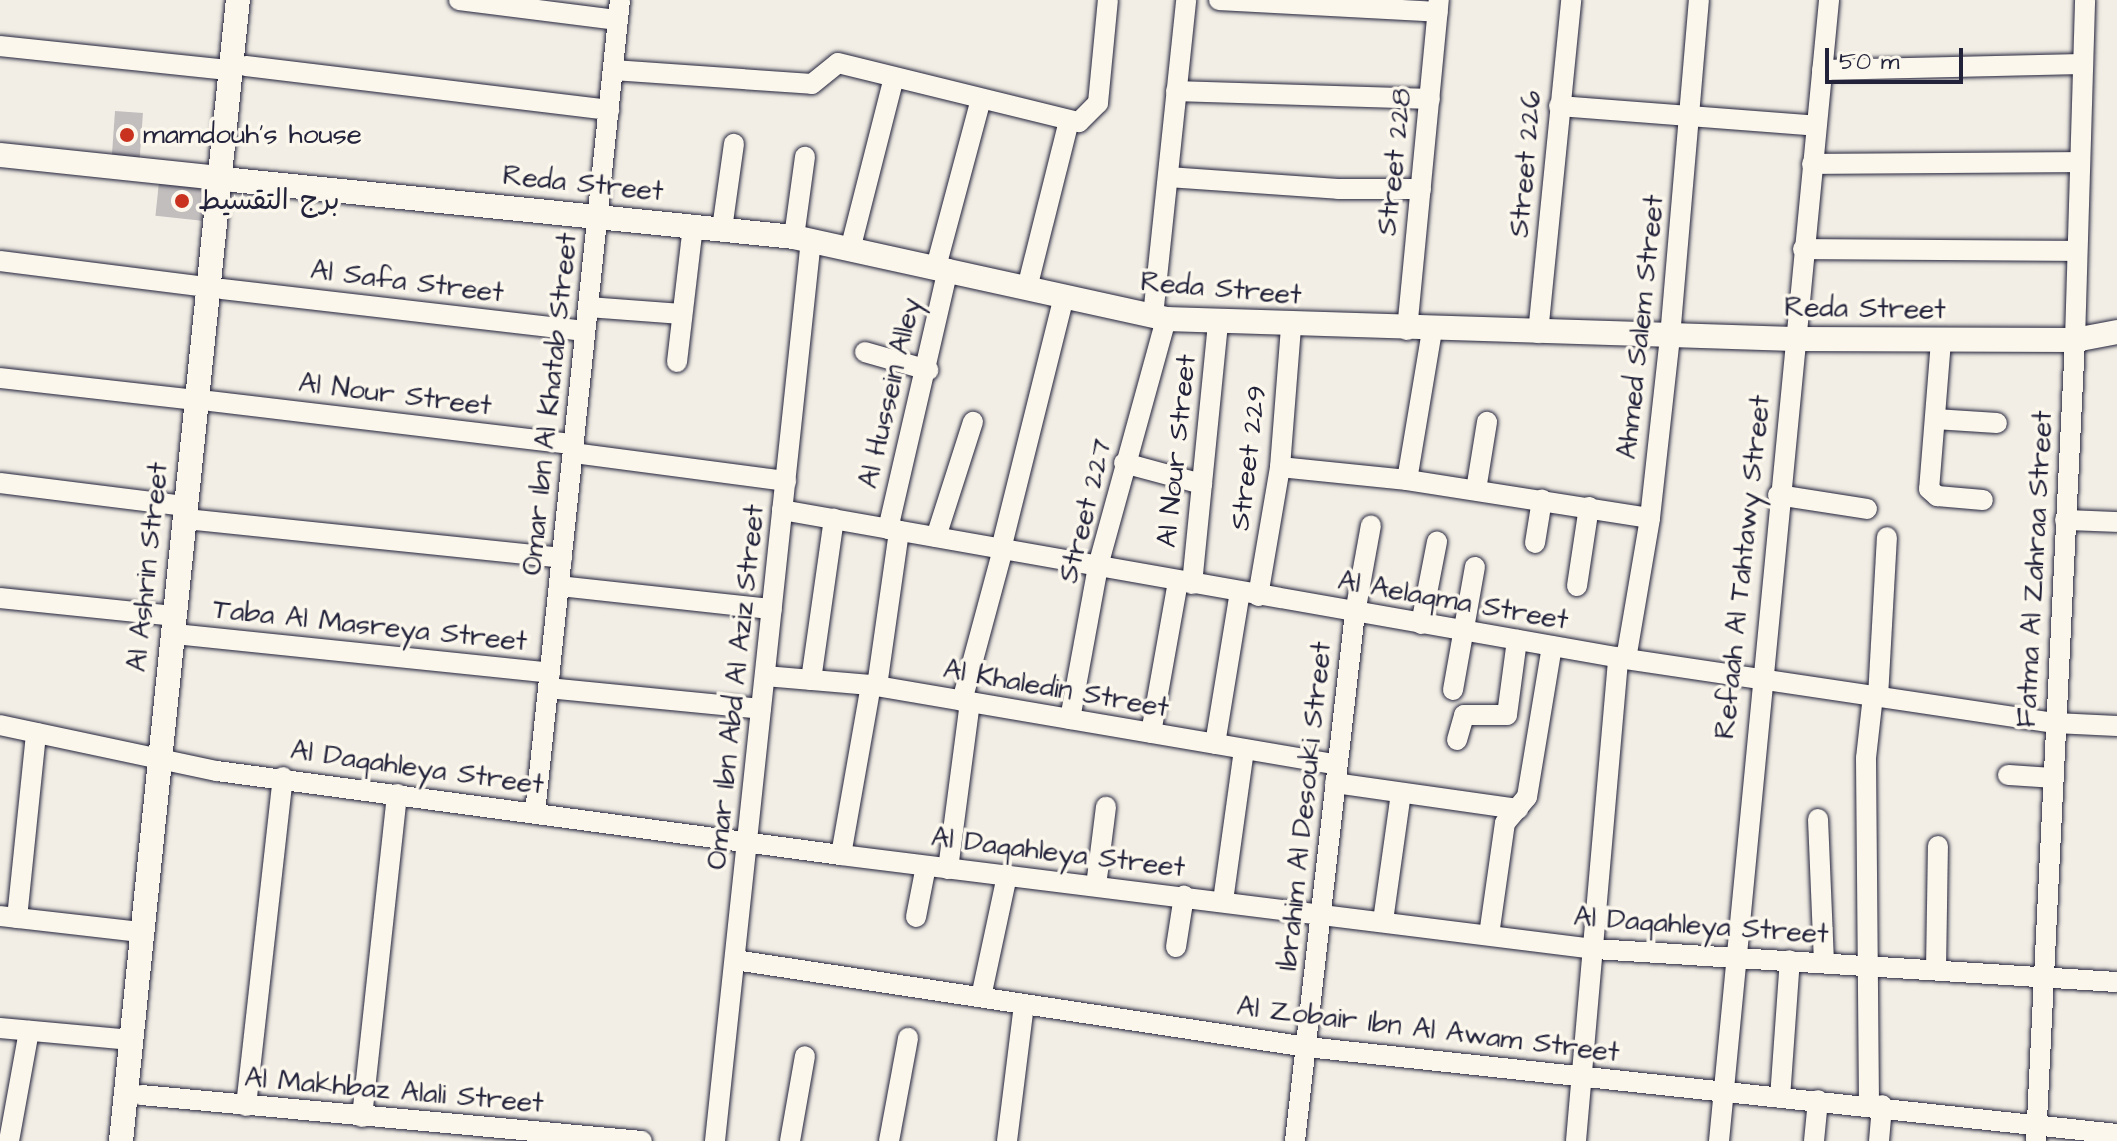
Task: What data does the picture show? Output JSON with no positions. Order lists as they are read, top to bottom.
{
  "streets": {
    "street": [
      "Street 228",
      "Street 226",
      "Reda Street",
      "Al Safa Street",
      "Ahmed Salem Street",
      "Al Hussein Alley",
      "Al Nour Street",
      "Omar Ibn Al Khatab Street",
      "Street 229",
      "Street 227",
      "Al Ashrin Street",
      "Refaah Al Tahtawy Street",
      "Fatma Al Zahraa Street",
      "Al Aelaqma Street",
      "Taba Al Masreya Street",
      "Omar Ibn Abd Al Aziz Street",
      "Al Khaledin Street",
      "Al Daqahleya Street",
      "Ibrahim Al Desouki Street",
      "Al Zobair Ibn Al Awam Street",
      "Al Makhbaz Alali Street"
    ]
  },
  "crossings": [
    ["Street 228", "Reda Street"],
    ["Street 226", "Reda Street"],
    ["Reda Street", "Ahmed Salem Street"],
    ["Reda Street", "Al Hussein Alley"],
    ["Reda Street", "Al Nour Street"],
    ["Reda Street", "Omar Ibn Al Khatab Street"],
    ["Reda Street", "Street 229"],
    ["Reda Street", "Street 227"],
    ["Reda Street", "Al Ashrin Street"],
    ["Reda Street", "Refaah Al Tahtawy Street"],
    ["Reda Street", "Fatma Al Zahraa Street"],
    ["Reda Street", "Omar Ibn Abd Al Aziz Street"],
    ["Al Safa Street", "Omar Ibn Al Khatab Street"],
    ["Al Safa Street", "Al Ashrin Street"],
    ["Ahmed Salem Street", "Al Aelaqma Street"],
    ["Ahmed Salem Street", "Al Daqahleya Street"],
    ["Ahmed Salem Street", "Al Zobair Ibn Al Awam Street"],
    ["Al Hussein Alley", "Al Aelaqma Street"],
    ["Al Hussein Alley", "Al Khaledin Street"],
    ["Al Hussein Alley", "Al Daqahleya Street"],
    ["Al Nour Street", "Omar Ibn Al Khatab Street"],
    ["Al Nour Street", "Al Ashrin Street"],
    ["Al Nour Street", "Al Aelaqma Street"],
    ["Al Nour Street", "Omar Ibn Abd Al Aziz Street"],
    ["Al Nour Street", "Al Khaledin Street"],
    ["Omar Ibn Al Khatab Street", "Taba Al Masreya Street"],
    ["Omar Ibn Al Khatab Street", "Al Daqahleya Street"],
    ["Street 229", "Al Aelaqma Street"],
    ["Street 229", "Al Khaledin Street"],
    ["Street 227", "Al Aelaqma Street"],
    ["Street 227", "Al Khaledin Street"],
    ["Al Ashrin Street", "Taba Al Masreya Street"],
    ["Al Ashrin Street", "Al Daqahleya Street"],
    ["Al Ashrin Street", "Al Makhbaz Alali Street"],
    ["Refaah Al Tahtawy Street", "Al Aelaqma Street"],
    ["Refaah Al Tahtawy Street", "Al Daqahleya Street"],
    ["Refaah Al Tahtawy Street", "Al Zobair Ibn Al Awam Street"],
    ["Fatma Al Zahraa Street", "Al Aelaqma Street"],
    ["Fatma Al Zahraa Street", "Al Daqahleya Street"],
    ["Fatma Al Zahraa Street", "Al Zobair Ibn Al Awam Street"],
    ["Al Aelaqma Street", "Omar Ibn Abd Al Aziz Street"],
    ["Al Aelaqma Street", "Ibrahim Al Desouki Street"],
    ["Taba Al Masreya Street", "Omar Ibn Abd Al Aziz Street"],
    ["Omar Ibn Abd Al Aziz Street", "Al Khaledin Street"],
    ["Omar Ibn Abd Al Aziz Street", "Al Daqahleya Street"],
    ["Omar Ibn Abd Al Aziz Street", "Al Zobair Ibn Al Awam Street"],
    ["Al Khaledin Street", "Ibrahim Al Desouki Street"],
    ["Al Daqahleya Street", "Ibrahim Al Desouki Street"],
    ["Ibrahim Al Desouki Street", "Al Zobair Ibn Al Awam Street"]
  ],
  "places": ["mamdouh's house", "برج التقسيط"],
  "scale_bar": "50 m"
}
